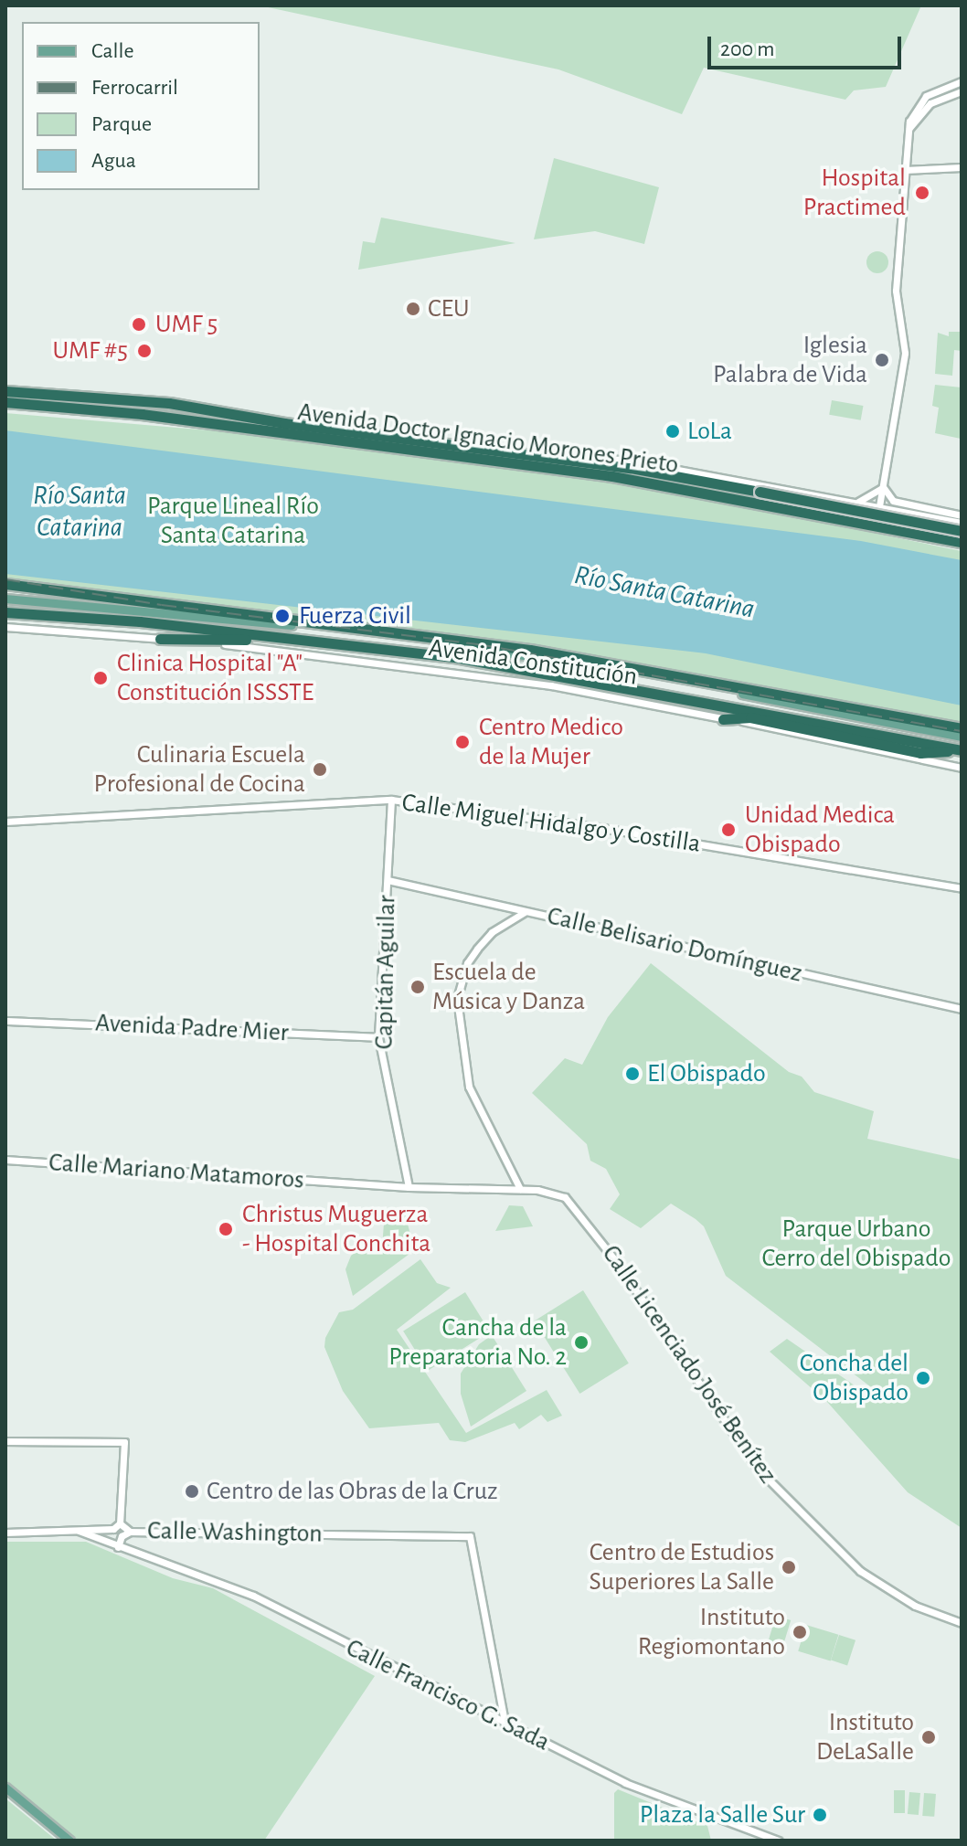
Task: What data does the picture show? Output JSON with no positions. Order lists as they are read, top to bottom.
{
  "streets": {
    "highway": ["Avenida Doctor Ignacio Morones Prieto", "Avenida Constitución"],
    "street": [
      "Calle Miguel Hidalgo y Costilla",
      "Calle Belisario Domínguez",
      "Capitán Aguilar",
      "Avenida Padre Mier",
      "Calle Mariano Matamoros",
      "Calle Licenciado José Benítez",
      "Calle Washington",
      "Calle Francisco G. Sada"
    ]
  },
  "crossings": [
    ["Calle Miguel Hidalgo y Costilla", "Capitán Aguilar"],
    ["Calle Belisario Domínguez", "Capitán Aguilar"],
    ["Capitán Aguilar", "Avenida Padre Mier"],
    ["Capitán Aguilar", "Calle Mariano Matamoros"],
    ["Calle Mariano Matamoros", "Calle Licenciado José Benítez"],
    ["Calle Washington", "Calle Francisco G. Sada"]
  ],
  "water": ["Río Santa Catarina"],
  "parks": ["Parque Lineal Río Santa Catarina", "Parque Urbano Cerro del Obispado"],
  "places": [
    "Hospital Practimed",
    "CEU",
    "UMF 5",
    "UMF #5",
    "Iglesia Palabra de Vida",
    "LoLa",
    "Fuerza Civil",
    "Clinica Hospital \"A\" Constitución ISSSTE",
    "Centro Medico de la Mujer",
    "Culinaria Escuela Profesional de Cocina",
    "Unidad Medica Obispado",
    "Escuela de Música y Danza",
    "El Obispado",
    "Christus Muguerza - Hospital Conchita",
    "Cancha de la Preparatoria No. 2",
    "Concha del Obispado",
    "Centro de las Obras de la Cruz",
    "Centro de Estudios Superiores La Salle",
    "Instituto Regiomontano",
    "Instituto DeLaSalle",
    "Plaza la Salle Sur"
  ],
  "legend": [
    "Calle",
    "Ferrocarril",
    "Parque",
    "Agua"
  ],
  "scale_bar": "200 m"
}
